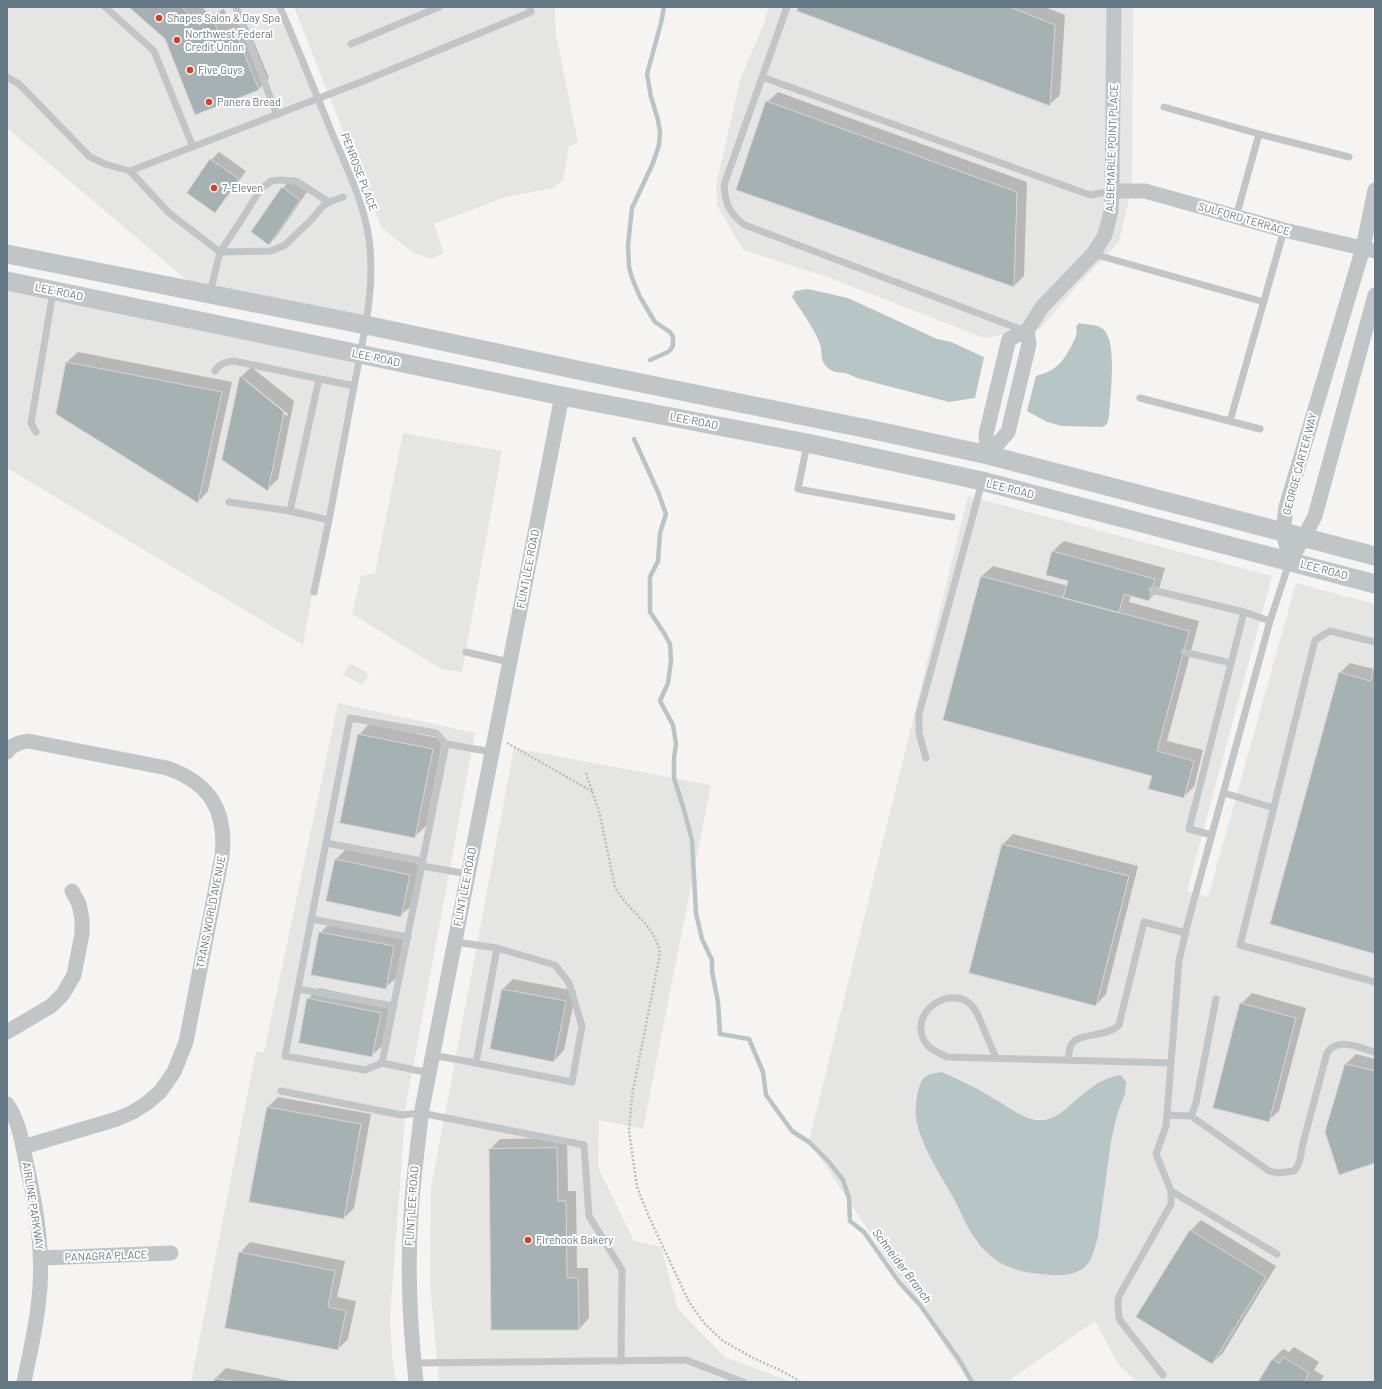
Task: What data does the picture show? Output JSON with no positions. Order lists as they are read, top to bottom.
{
  "streets": {
    "street": [
      "ALBEMARLE POINT PLACE",
      "SULFORD TERRACE",
      "LEE ROAD",
      "GEORGE CARTER WAY",
      "FLINT LEE ROAD",
      "TRANS WORLD AVENUE",
      "AIRLINE PARKWAY",
      "PANAGRA PLACE"
    ],
    "lane": ["PENROSE PLACE"]
  },
  "crossings": [
    ["ALBEMARLE POINT PLACE", "SULFORD TERRACE"],
    ["PENROSE PLACE", "LEE ROAD"],
    ["SULFORD TERRACE", "GEORGE CARTER WAY"],
    ["LEE ROAD", "GEORGE CARTER WAY"],
    ["LEE ROAD", "FLINT LEE ROAD"],
    ["TRANS WORLD AVENUE", "AIRLINE PARKWAY"],
    ["AIRLINE PARKWAY", "PANAGRA PLACE"]
  ],
  "water": ["Schneider Branch"],
  "places": [
    "Shapes Salon & Day Spa",
    "Northwest Federal Credit Union",
    "Five Guys",
    "Panera Bread",
    "7-Eleven",
    "Firehook Bakery"
  ]
}
